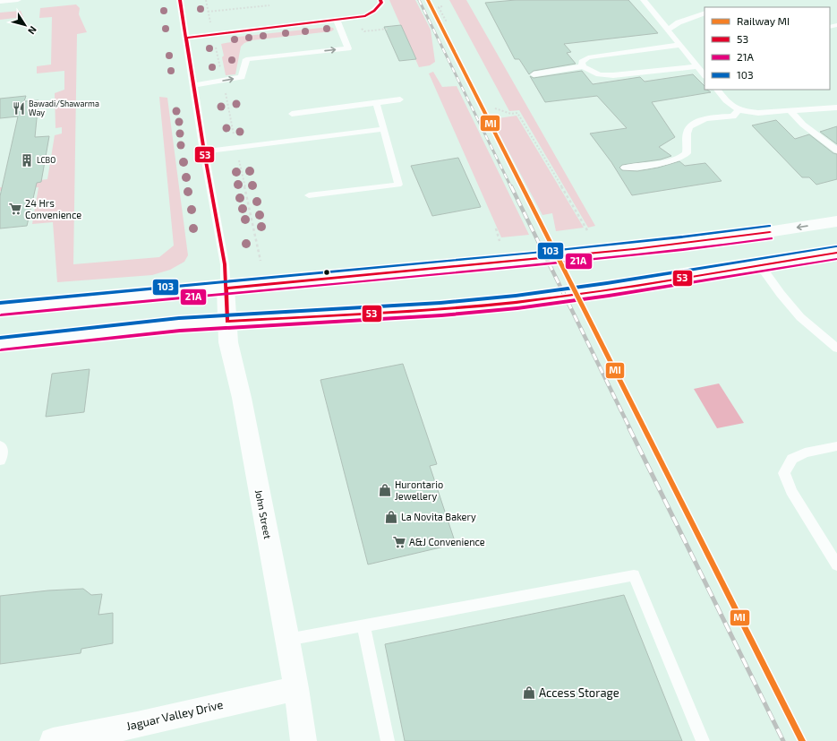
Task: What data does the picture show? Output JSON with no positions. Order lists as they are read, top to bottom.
{
  "streets": {
    "main road": ["John Street", "Jaguar Valley Drive"]
  },
  "crossings": [
    ["John Street", "Jaguar Valley Drive"]
  ],
  "places": {
    "restaurant": ["Bawadi/Shawarma Way"],
    "building": ["LCBO"],
    "supermarket": ["24 Hrs Convenience", "A&J Convenience"],
    "shop": ["Hurontario Jewellery", "La Novita Bakery", "Access Storage"]
  },
  "lines": [
    "rail line MI",
    "transit line 53",
    "transit line 103",
    "transit line 21A"
  ],
  "legend": [
    "Railway MI",
    "53",
    "21A",
    "103"
  ],
  "north": "bottom right"
}
